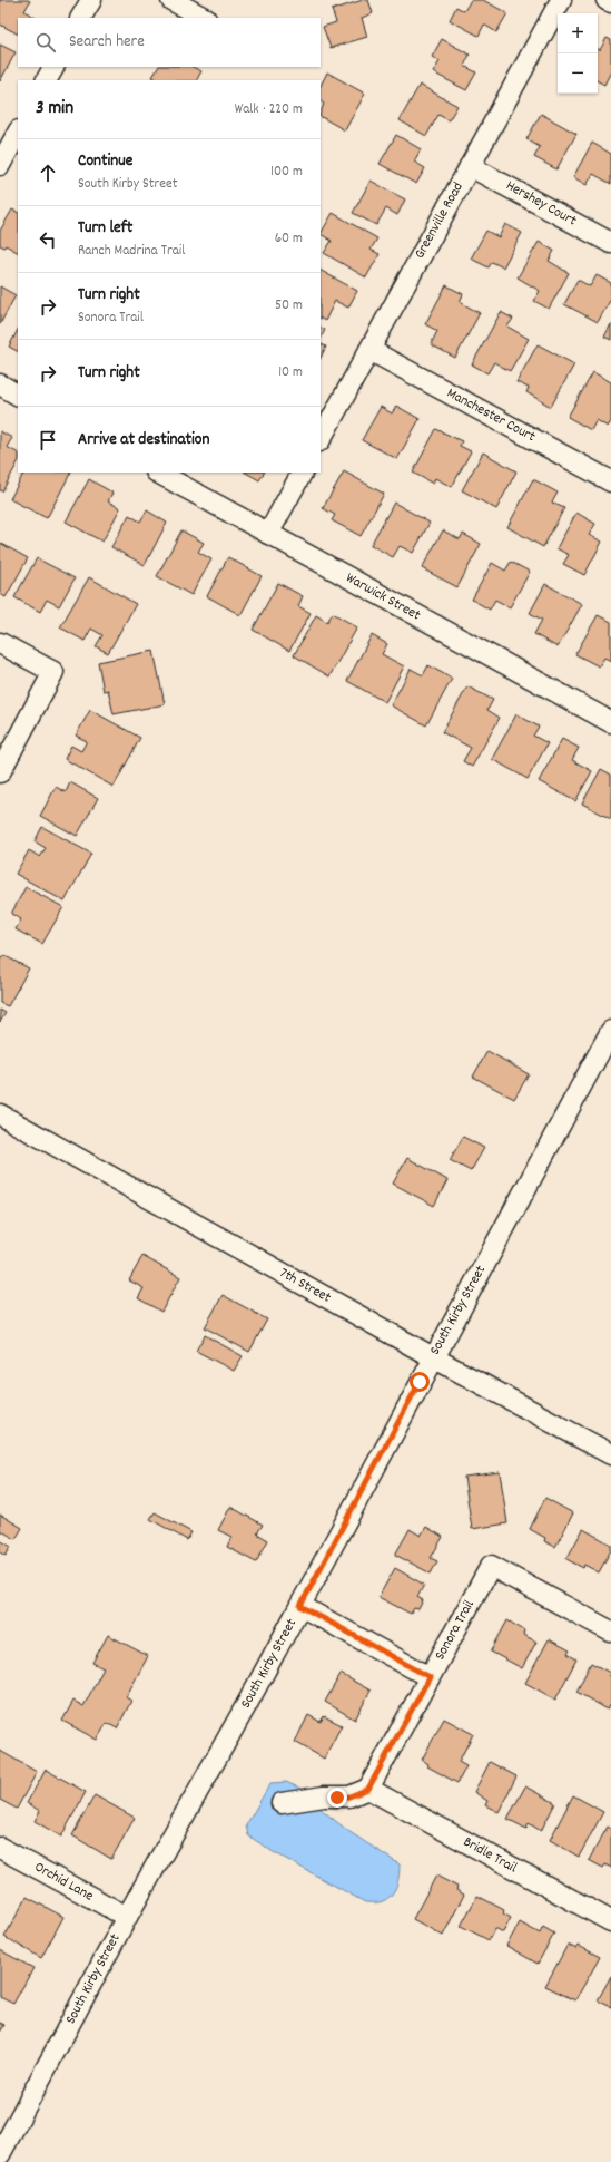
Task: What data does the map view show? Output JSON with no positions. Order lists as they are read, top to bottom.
{
  "streets": {
    "street": [
      "Hershey Court",
      "Greenville Road",
      "Manchester Court",
      "Warwick Street",
      "7th Street",
      "South Kirby Street",
      "Sonora Trail",
      "Bridle Trail",
      "Orchid Lane"
    ]
  },
  "crossings": [
    ["Hershey Court", "Greenville Road"],
    ["Greenville Road", "Manchester Court"],
    ["7th Street", "South Kirby Street"],
    ["South Kirby Street", "Orchid Lane"],
    ["Sonora Trail", "Bridle Trail"]
  ],
  "page": {
    "map_buttons": ["+", "−"],
    "search": "Search here",
    "heading": ["3 min", "Walk · 220 m"],
    "list": [
      ["Continue", "South Kirby Street", "100 m"],
      ["Turn left", "Ranch Madrina Trail", "60 m"],
      ["Turn right", "Sonora Trail", "50 m"],
      ["Turn right", "10 m"],
      "Arrive at destination"
    ]
  }
}
